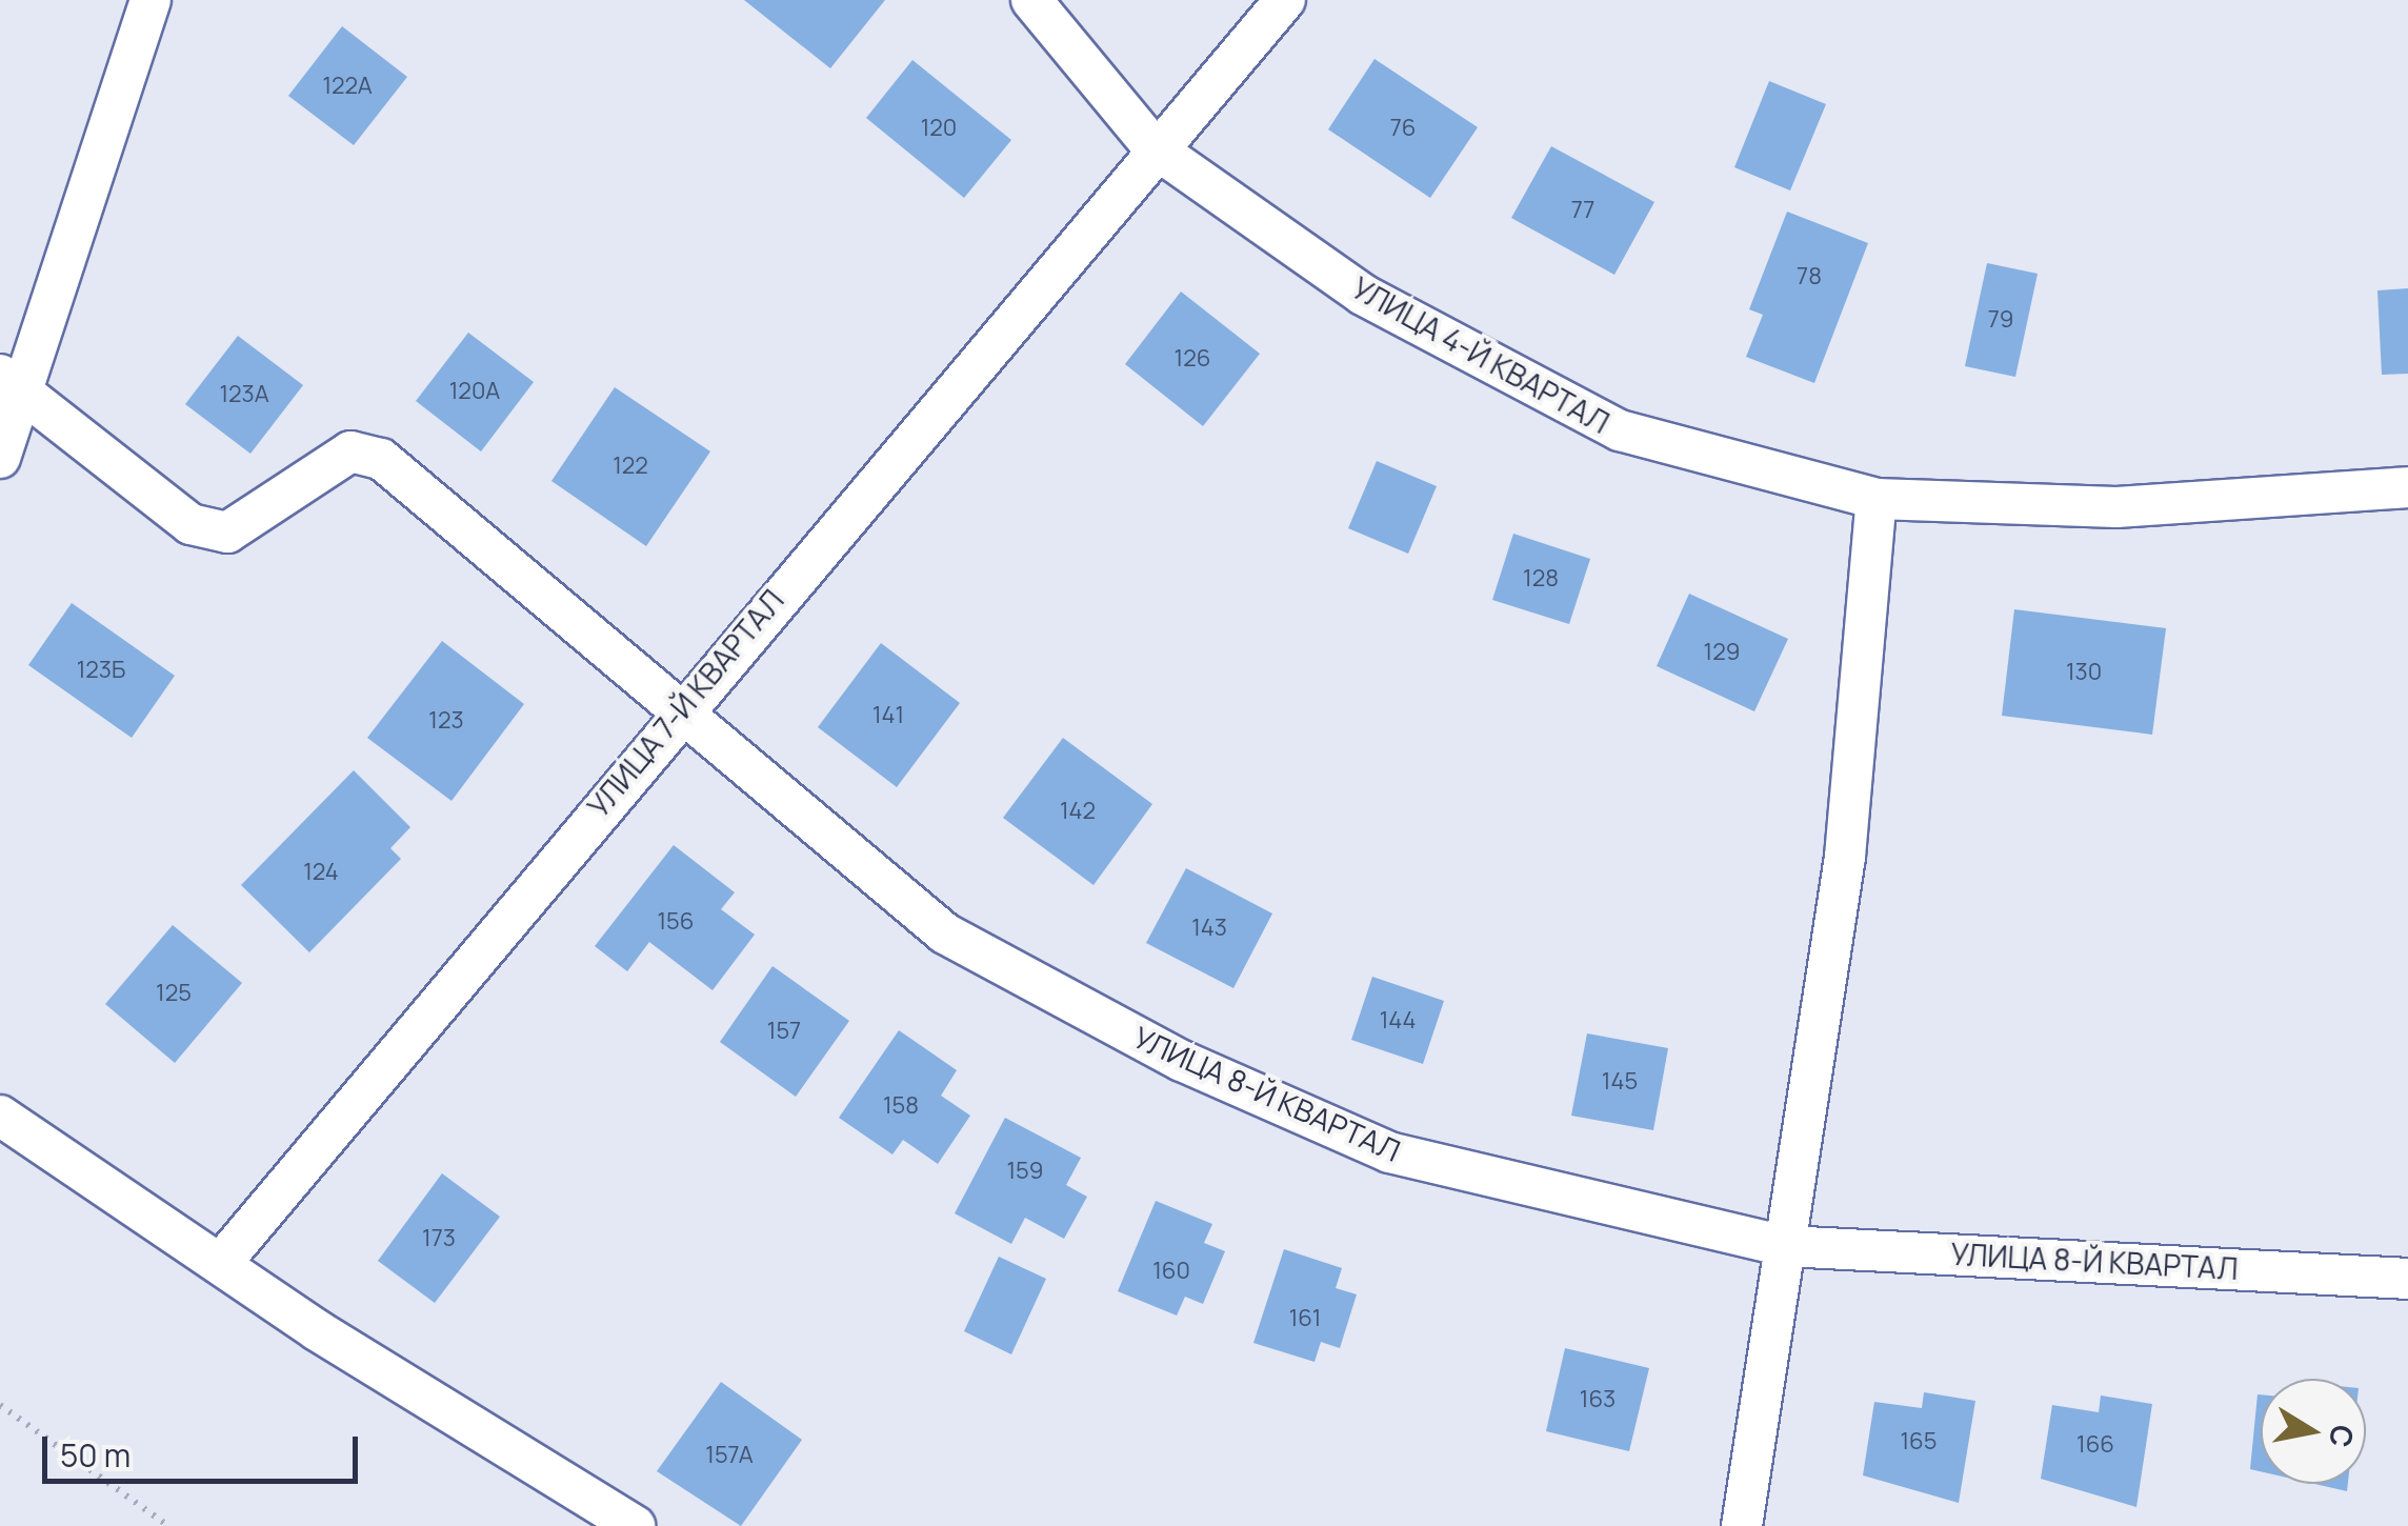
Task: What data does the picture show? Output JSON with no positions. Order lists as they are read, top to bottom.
{
  "streets": {
    "street": ["УЛИЦА 4-Й КВАРТАЛ", "УЛИЦА 7-Й КВАРТАЛ", "УЛИЦА 8-Й КВАРТАЛ"]
  },
  "crossings": [
    ["УЛИЦА 4-Й КВАРТАЛ", "УЛИЦА 7-Й КВАРТАЛ"],
    ["УЛИЦА 7-Й КВАРТАЛ", "УЛИЦА 8-Й КВАРТАЛ"]
  ],
  "house_numbers": [
    "122А",
    "120",
    "76",
    "77",
    "78",
    "79",
    "126",
    "120А",
    "123А",
    "122",
    "128",
    "129",
    "123Б",
    "130",
    "141",
    "123",
    "142",
    "124",
    "156",
    "143",
    "125",
    "144",
    "157",
    "145",
    "158",
    "159",
    "173",
    "160",
    "161",
    "163",
    "165",
    "166",
    "157А"
  ],
  "scale_bar": "50 m",
  "north": "right"
}
